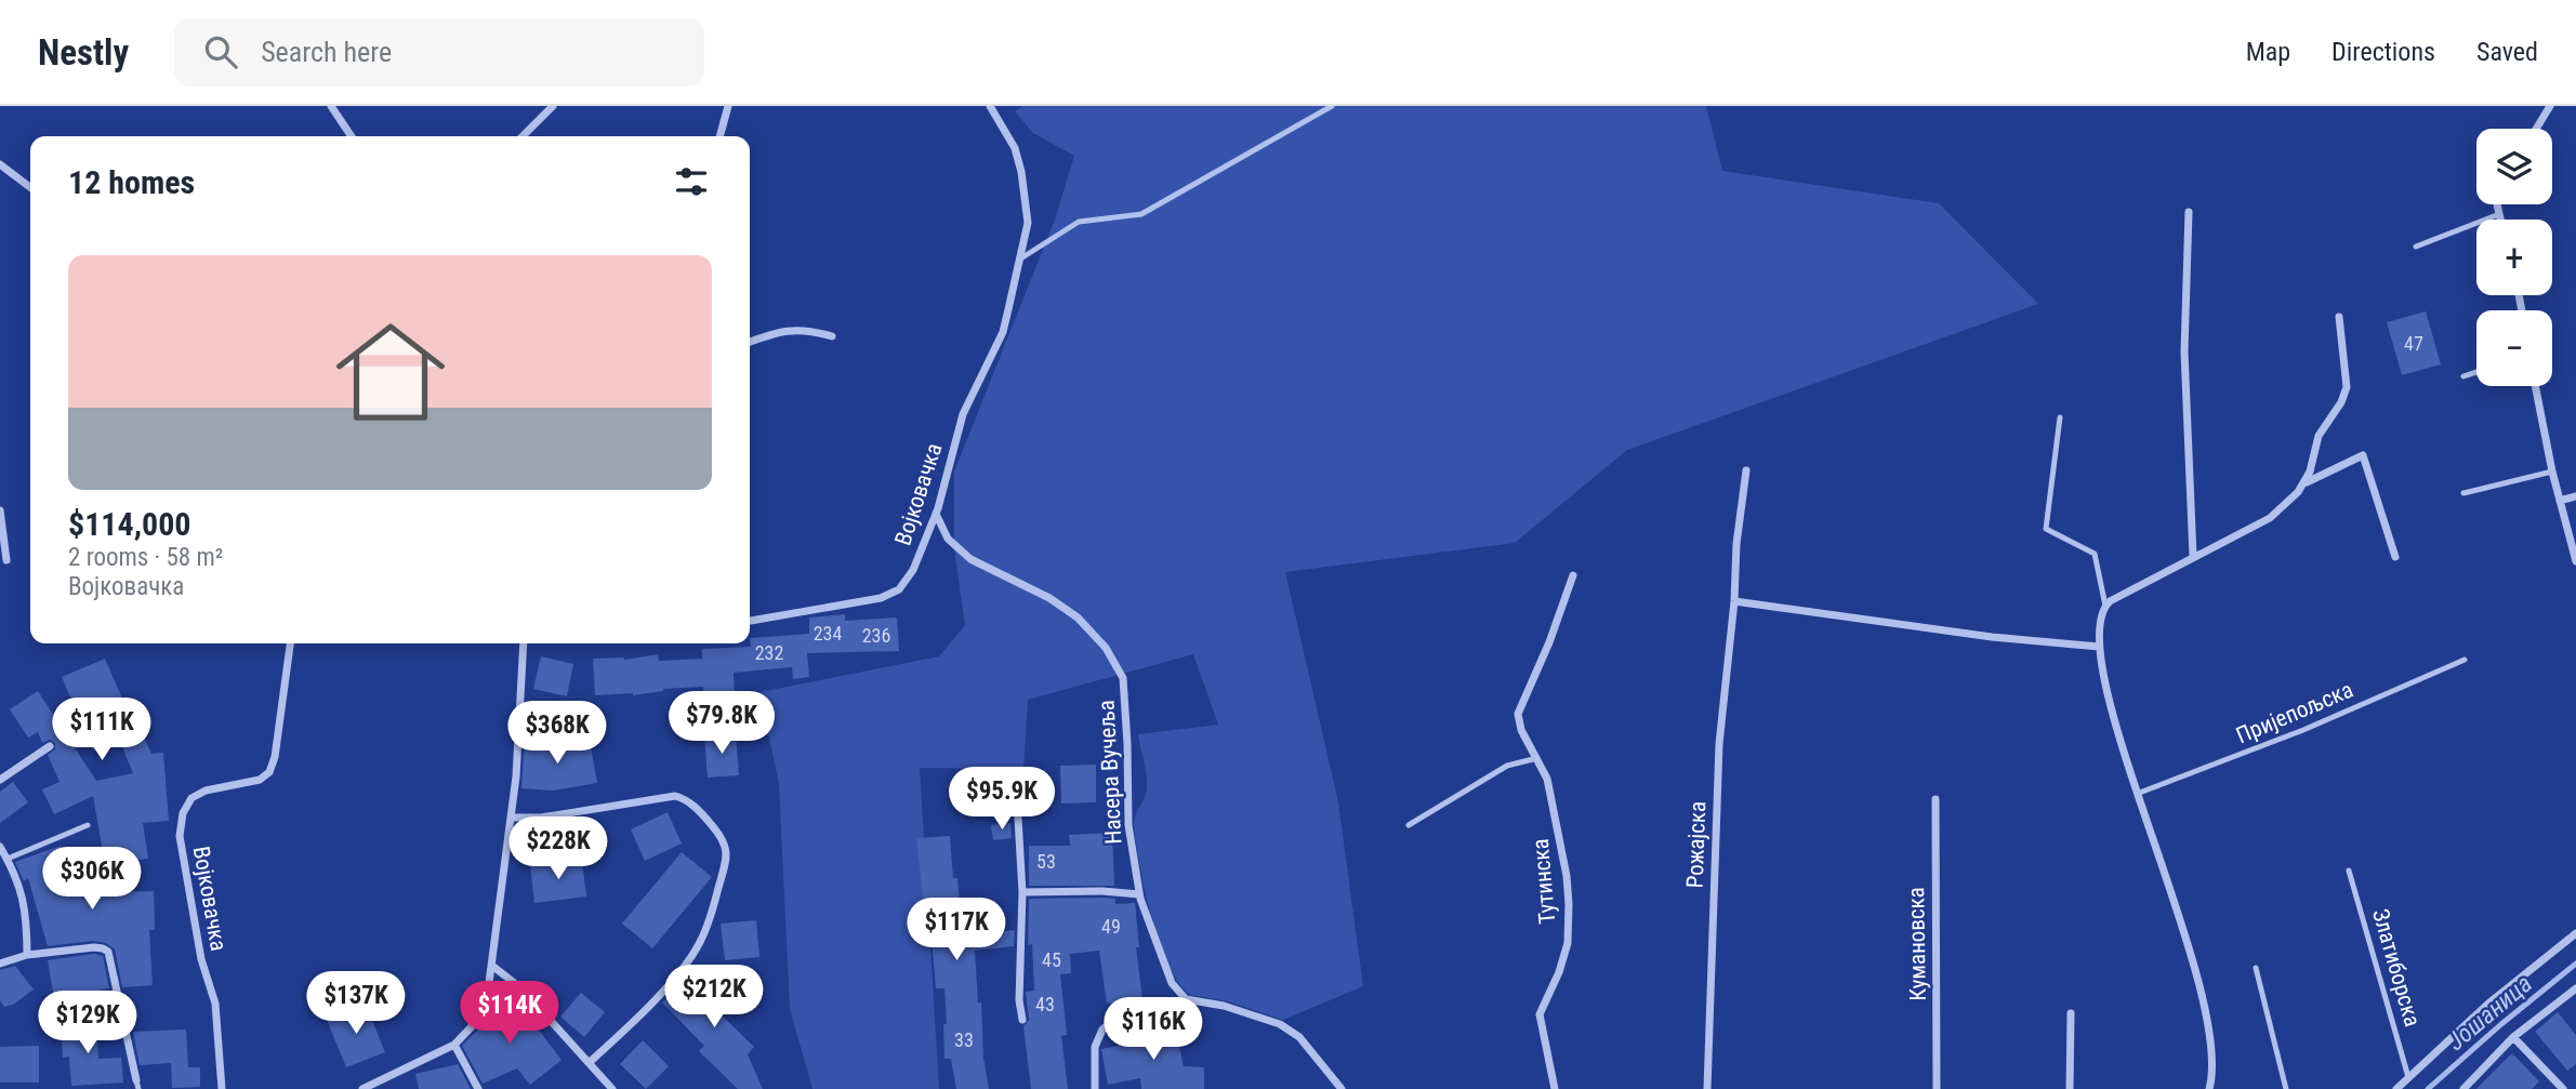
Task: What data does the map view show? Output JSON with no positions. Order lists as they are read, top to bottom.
{
  "streets": {
    "street": [
      "Војковачка",
      "Насера Вучеља",
      "Рожајска",
      "Тутинска",
      "Кумановска",
      "Златиборска"
    ],
    "lane": ["Пријепољска"]
  },
  "crossings": [
    ["Војковачка", "Насера Вучеља"]
  ],
  "water": ["Јошаница"],
  "house_numbers": [
    "47",
    "234",
    "236",
    "232",
    "53",
    "49",
    "45",
    "43",
    "33"
  ],
  "page": {
    "header": "Nestly",
    "search": "Search here",
    "nav": ["Map", "Directions", "Saved"],
    "map_buttons": ["+", "−"],
    "heading": "12 homes",
    "list": [
      {
        "name": "$114,000",
        "note": "2 rooms · 58 m² · Војковачка"
      }
    ],
    "price": [
      "$79.8K",
      "$111K",
      "$368K",
      "$95.9K",
      "$228K",
      "$306K",
      "$117K",
      "$212K",
      "$137K",
      "$114K",
      "$129K",
      "$116K"
    ]
  }
}
